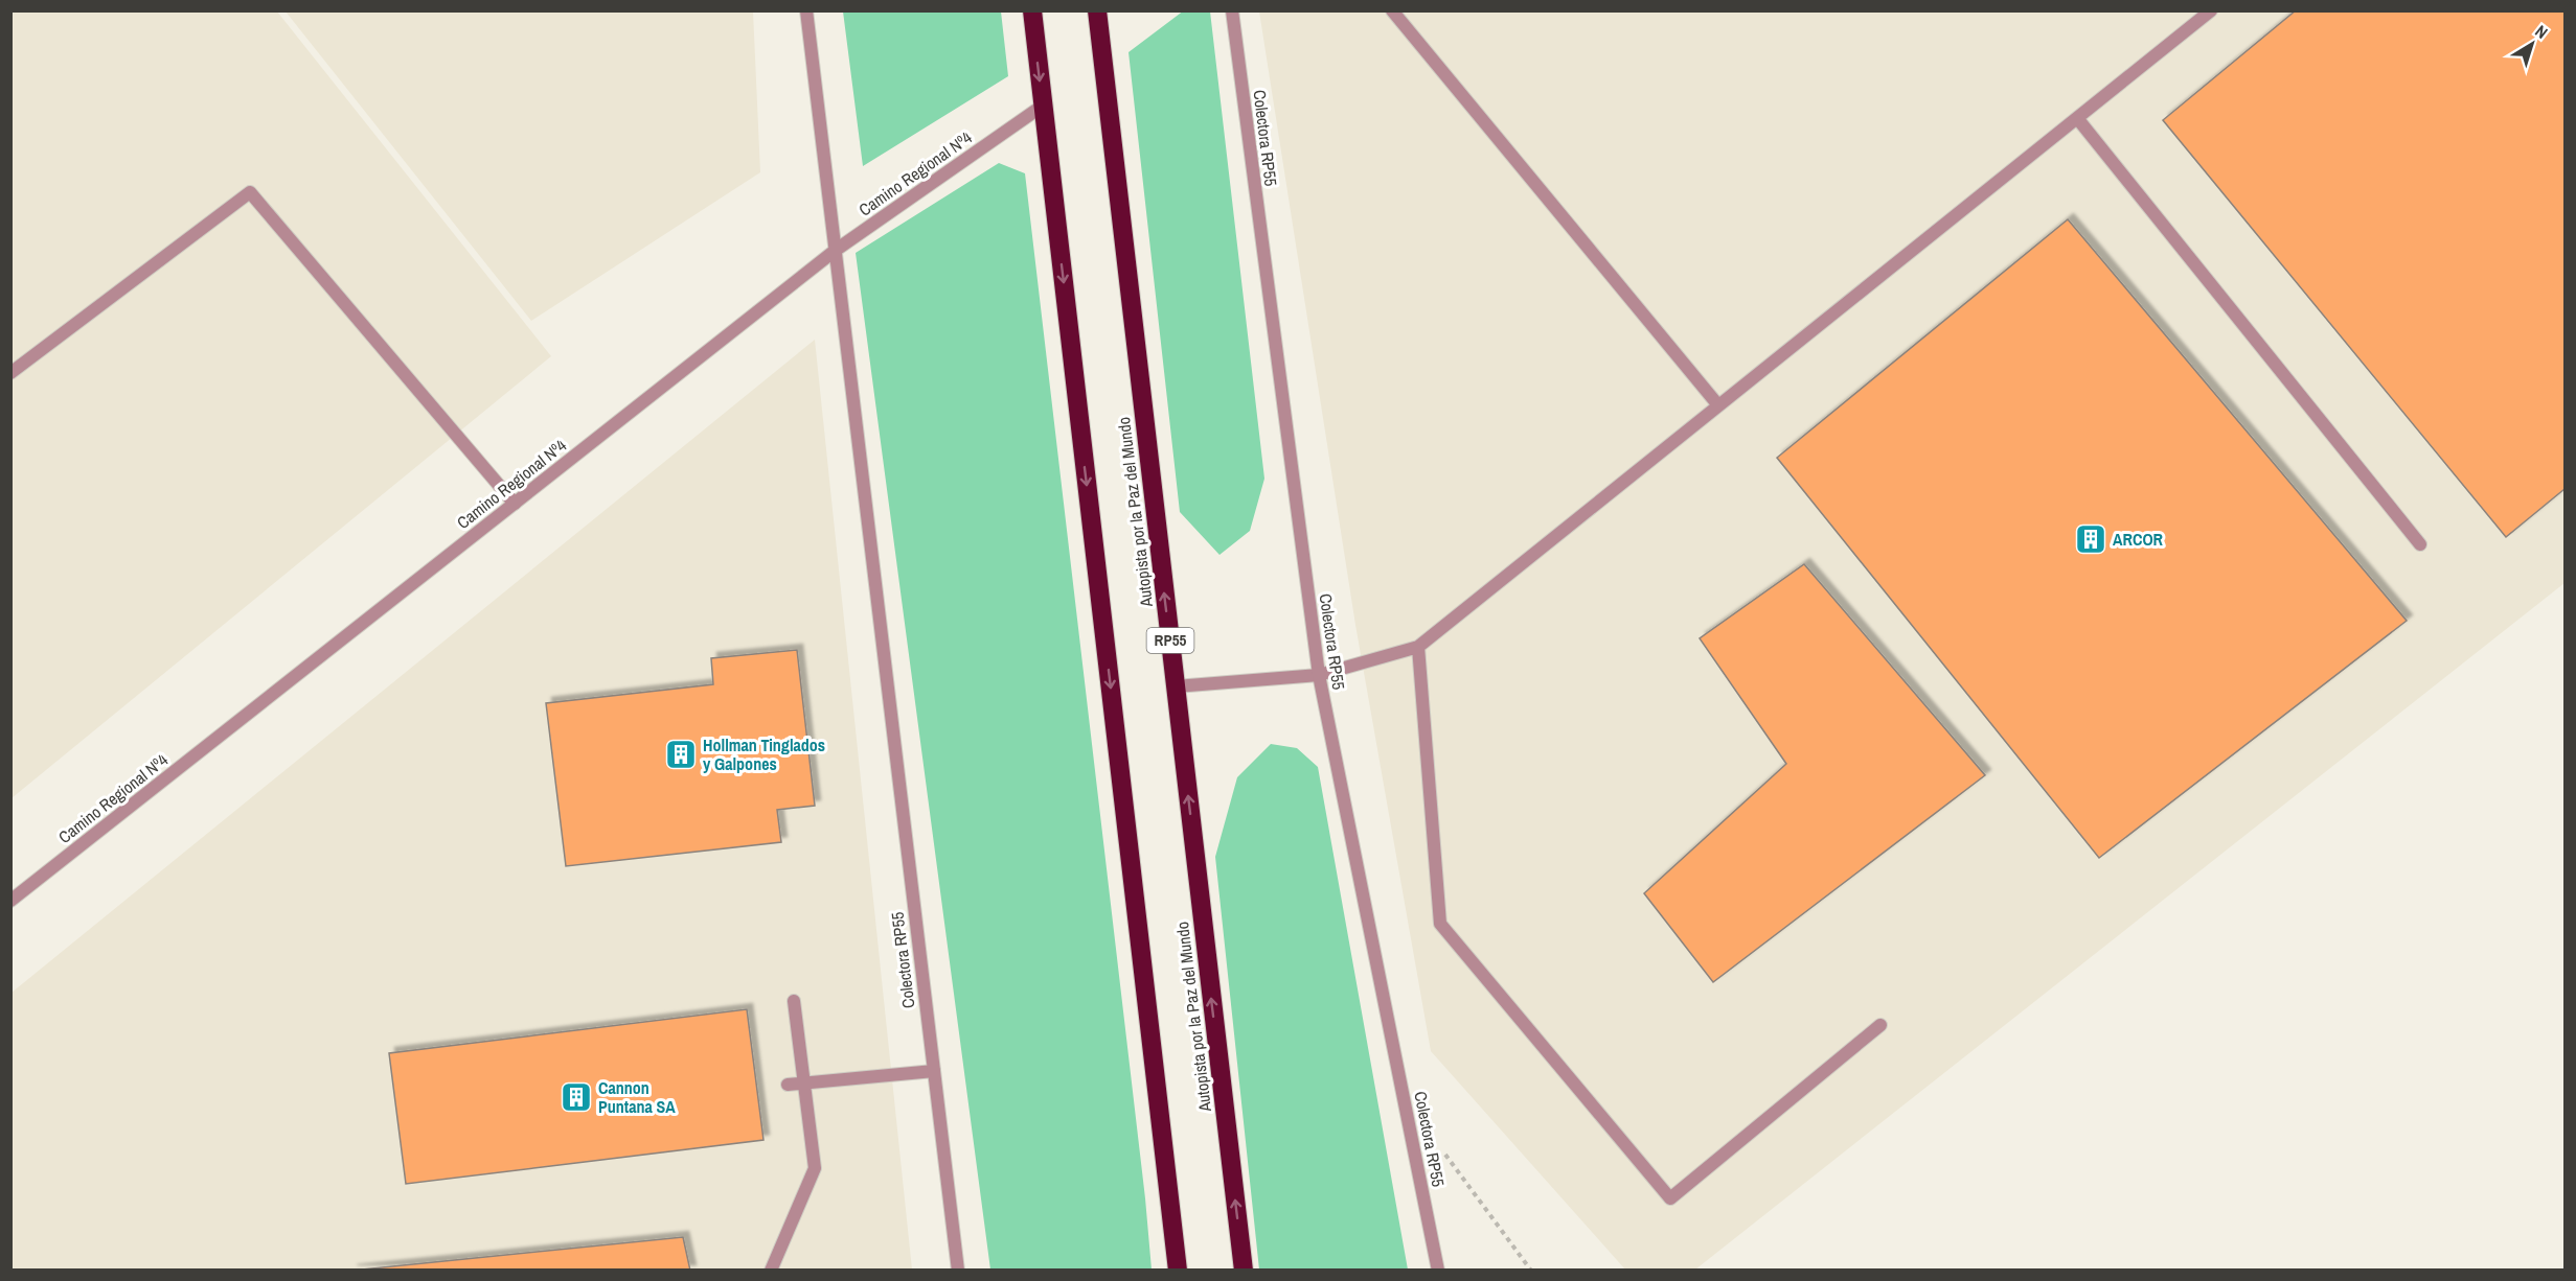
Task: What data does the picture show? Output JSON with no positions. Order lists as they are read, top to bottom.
{
  "streets": {
    "highway": ["Autopista por la Paz del Mundo", "RP55"],
    "street": ["Colectora RP55", "Camino Regional Nº4"]
  },
  "crossings": [
    ["Colectora RP55", "Camino Regional Nº4"]
  ],
  "places": {
    "building": ["ARCOR", "Hollman Tinglados y Galpones", "Cannon Puntana SA"]
  },
  "north": "top right"
}
